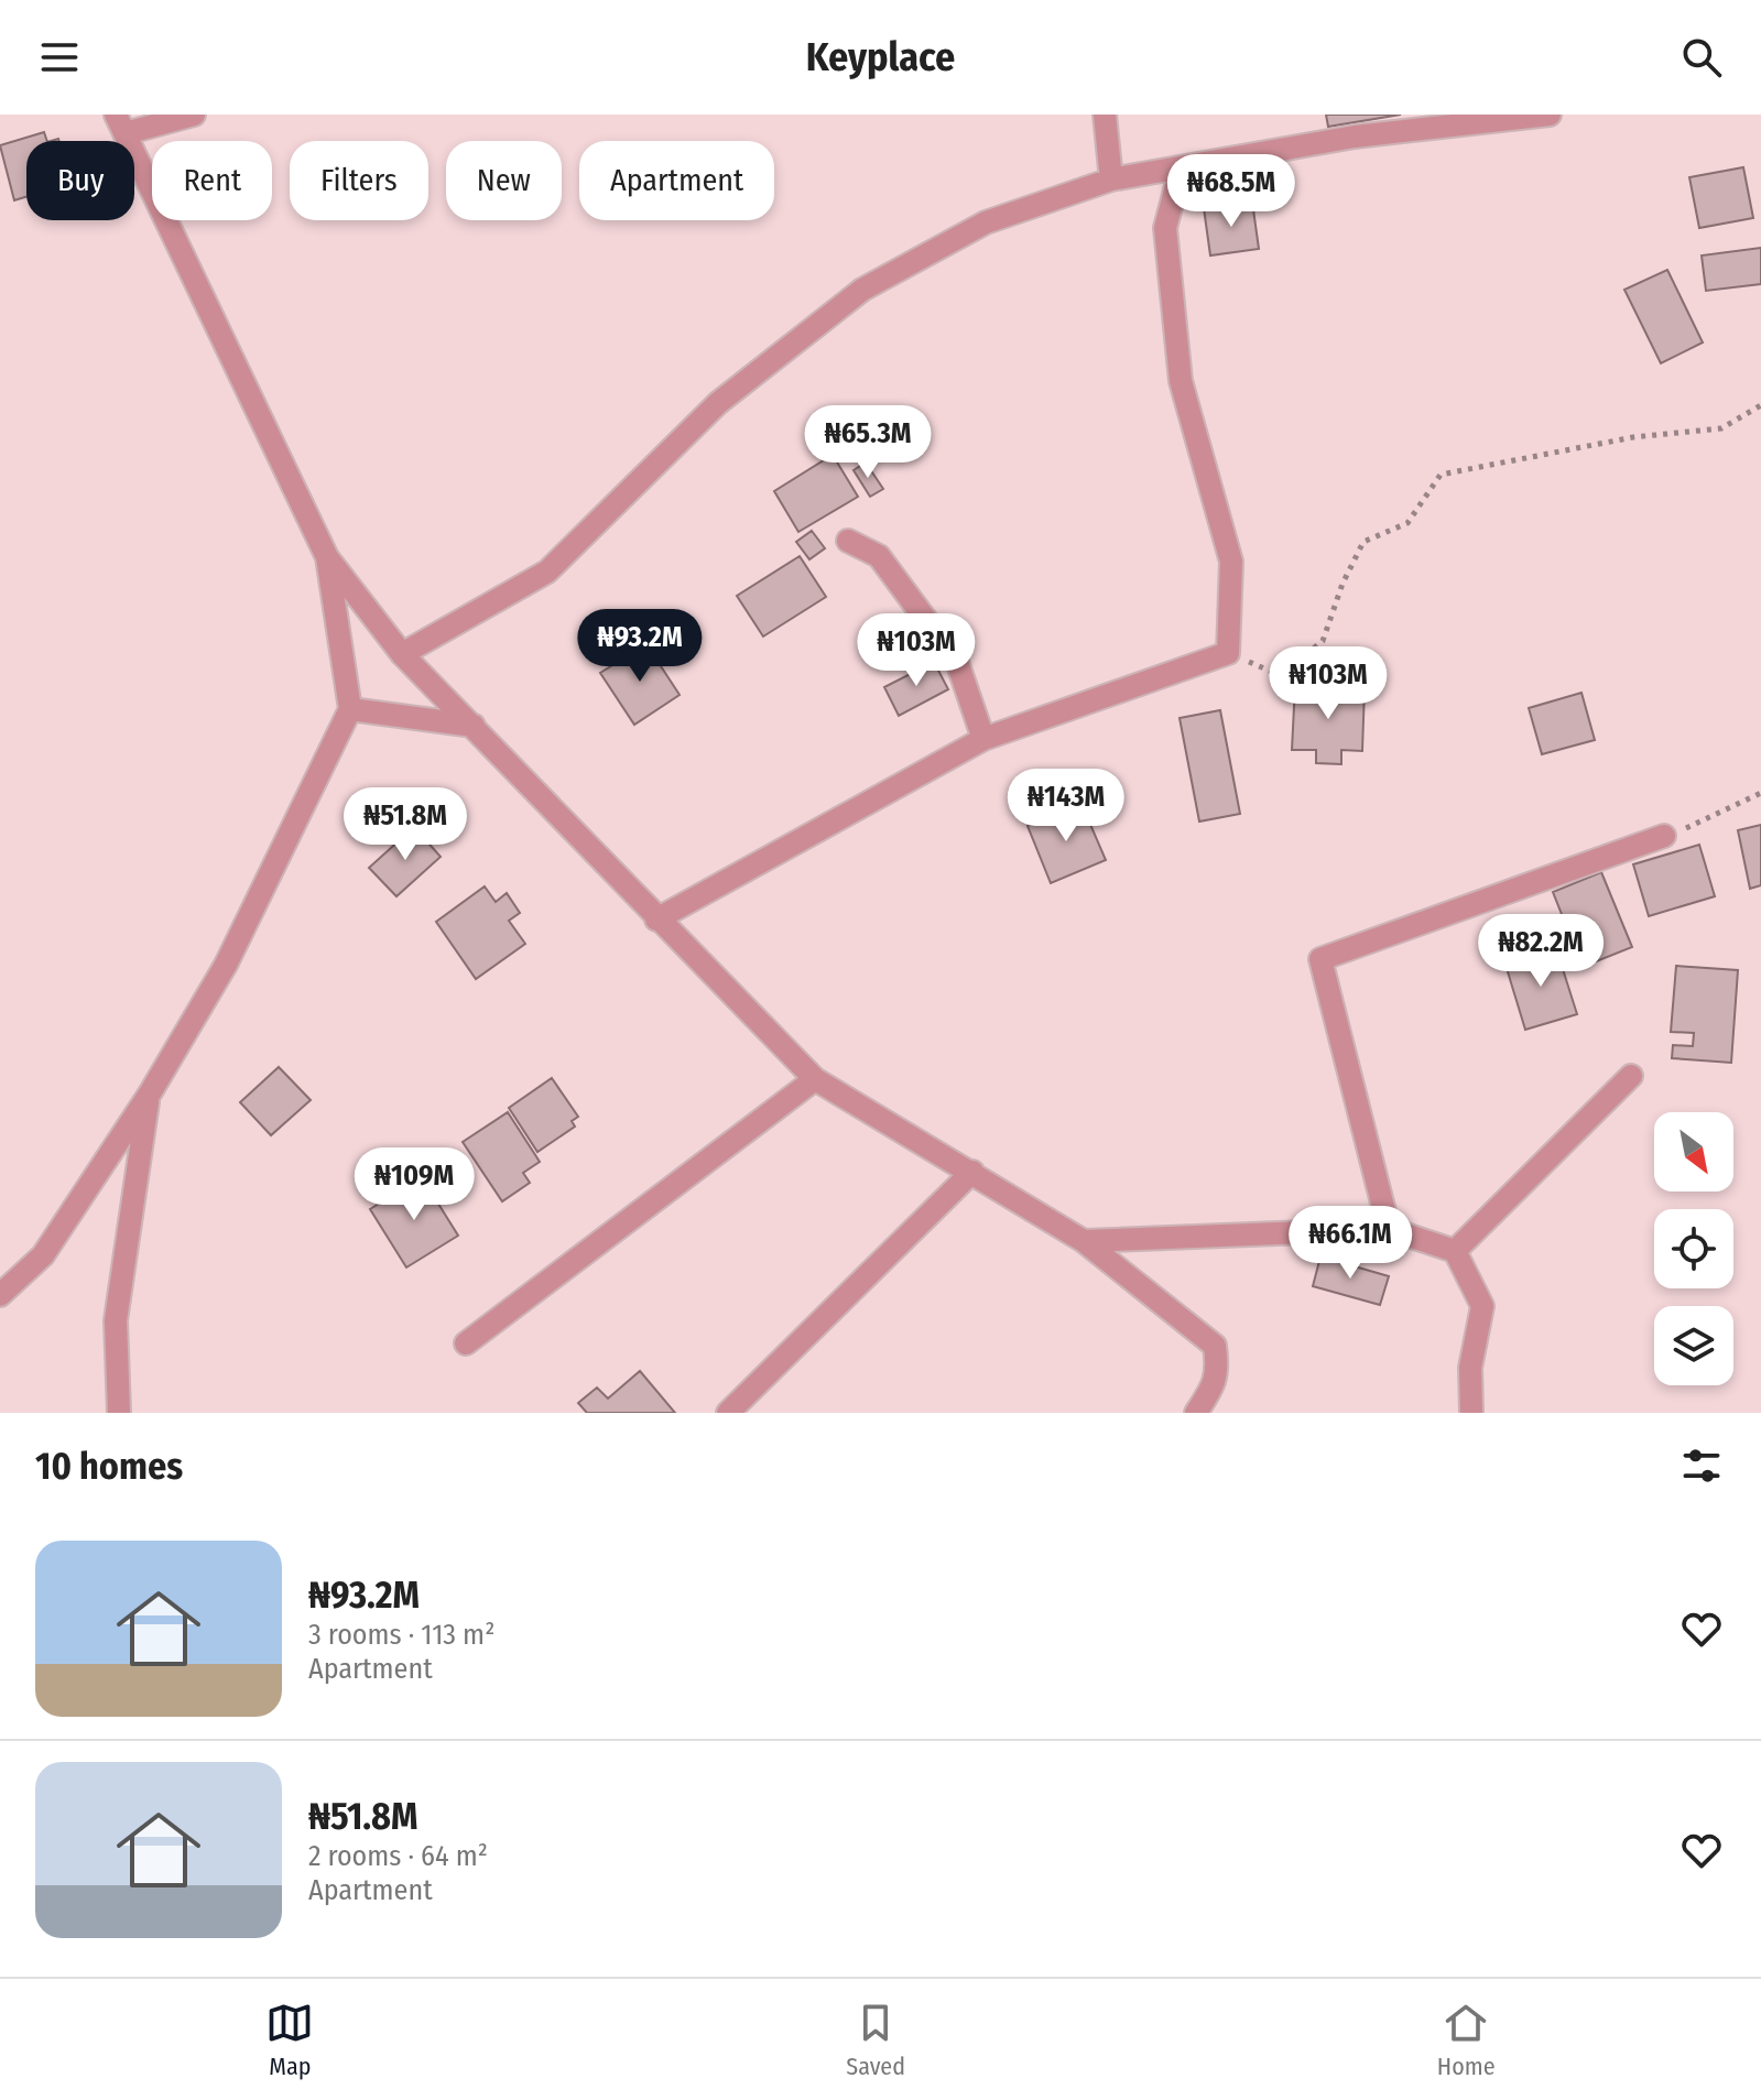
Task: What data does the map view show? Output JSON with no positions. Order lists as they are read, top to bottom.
{
  "north": "bottom right",
  "page": {
    "header": "Keyplace",
    "chip": [
      "Buy",
      "Rent",
      "Filters",
      "New",
      "Apartment"
    ],
    "price": [
      "₦68.5M",
      "₦65.3M",
      "₦93.2M",
      "₦103M",
      "₦103M",
      "₦143M",
      "₦51.8M",
      "₦82.2M",
      "₦109M",
      "₦66.1M"
    ],
    "heading": "10 homes",
    "list": [
      {
        "name": "₦93.2M",
        "note": "3 rooms · 113 m² · Apartment"
      },
      {
        "name": "₦51.8M",
        "note": "2 rooms · 64 m² · Apartment"
      }
    ],
    "tabs": ["Map", "Saved", "Home"]
  }
}
